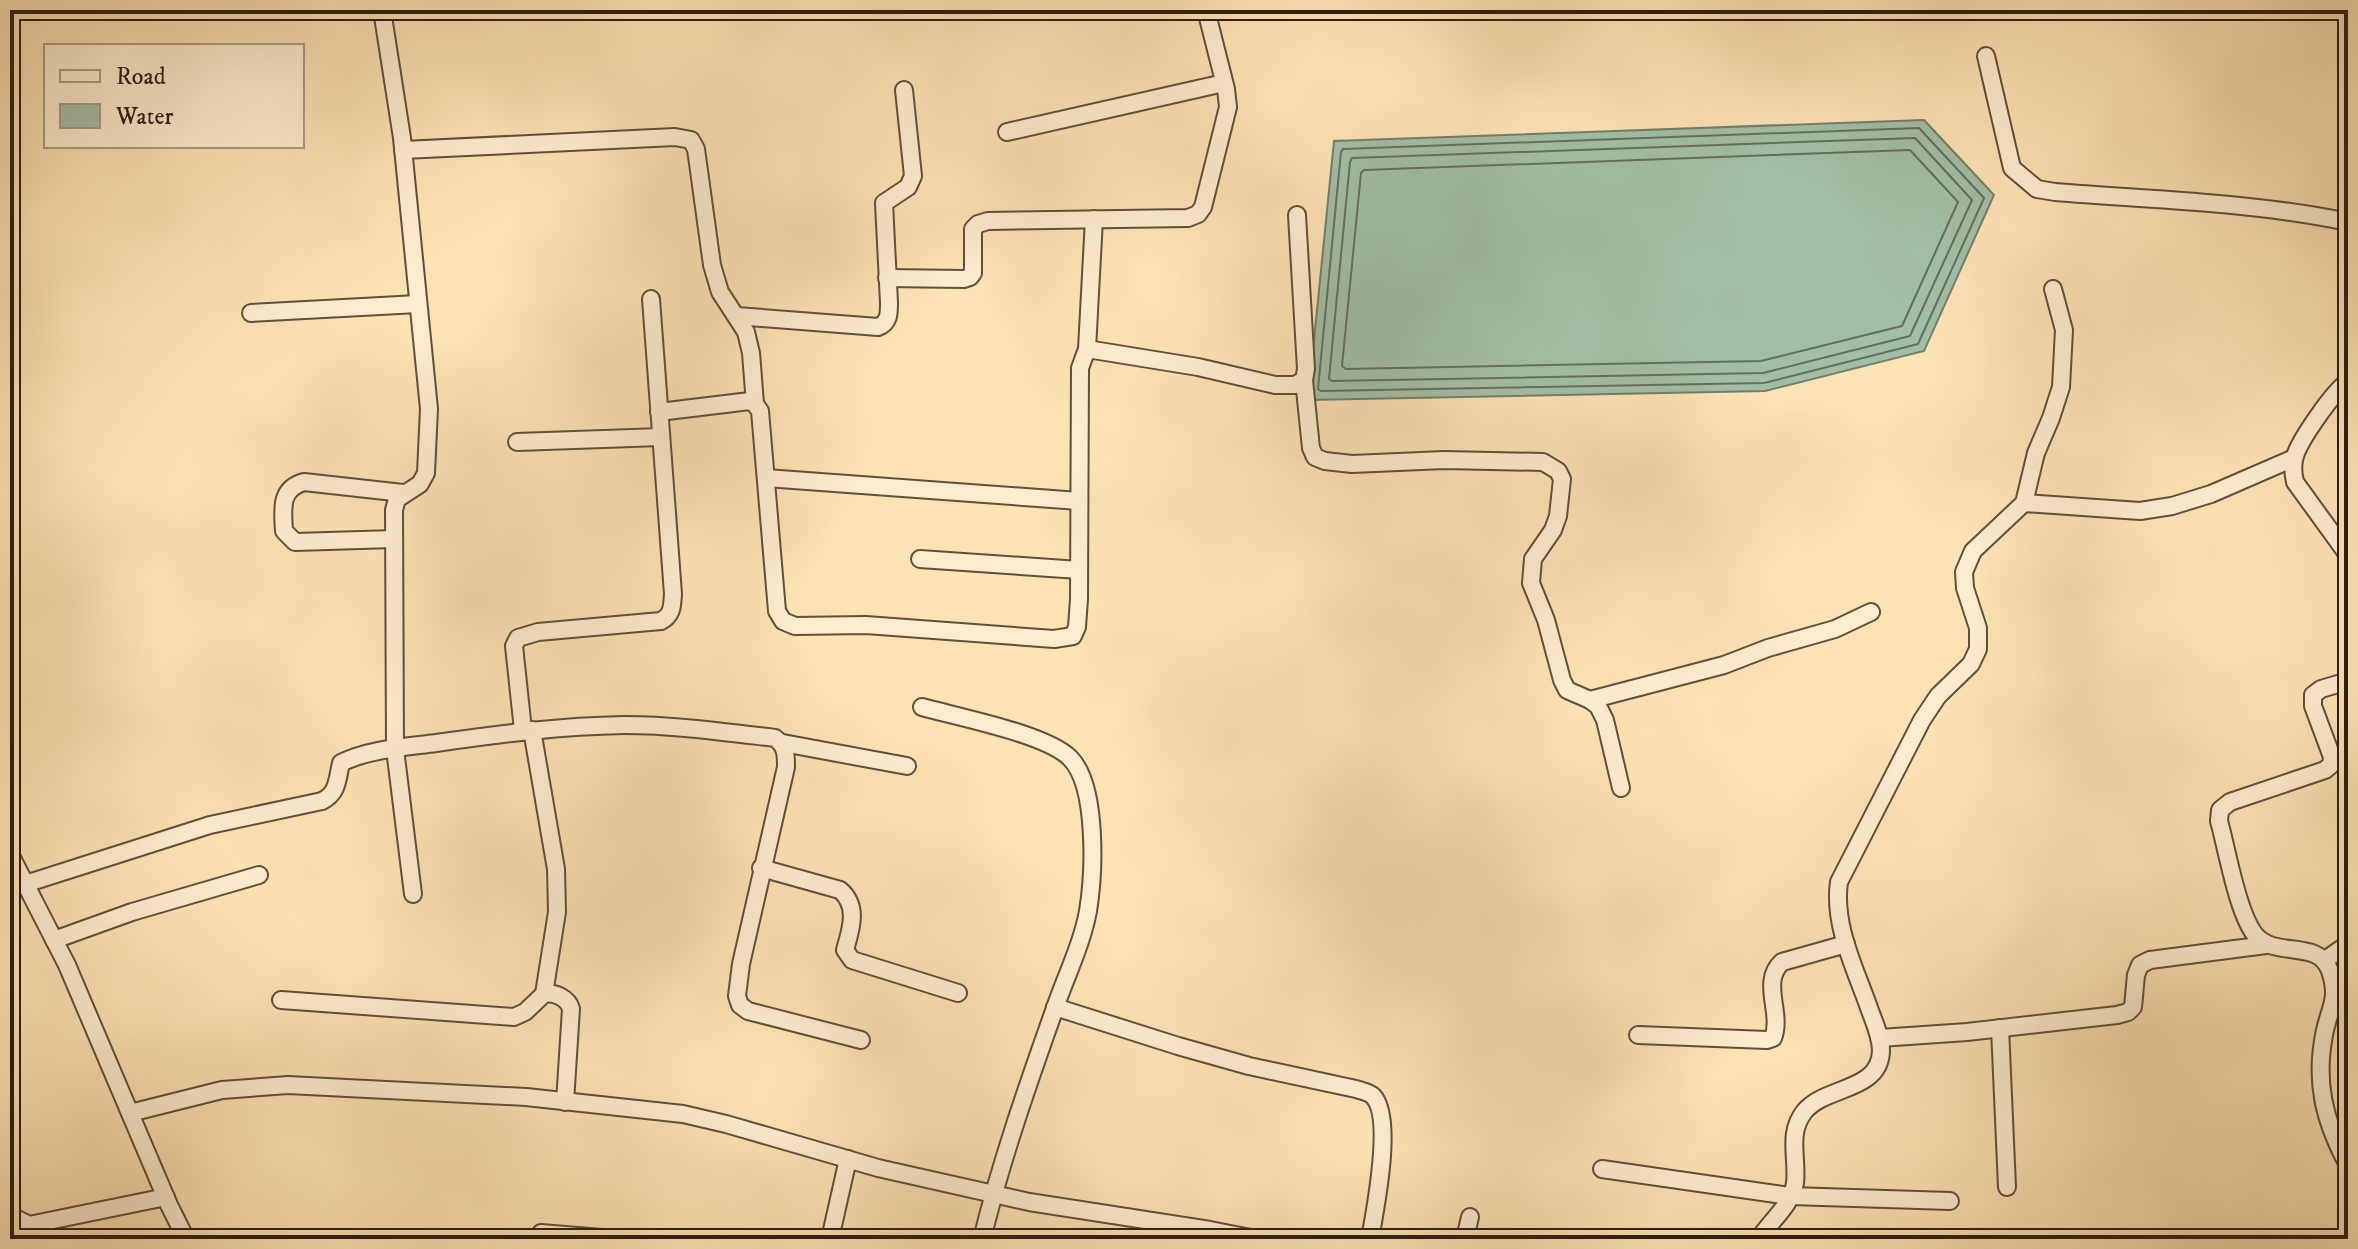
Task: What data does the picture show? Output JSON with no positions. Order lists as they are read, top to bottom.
{
  "legend": ["Road", "Water"]
}
